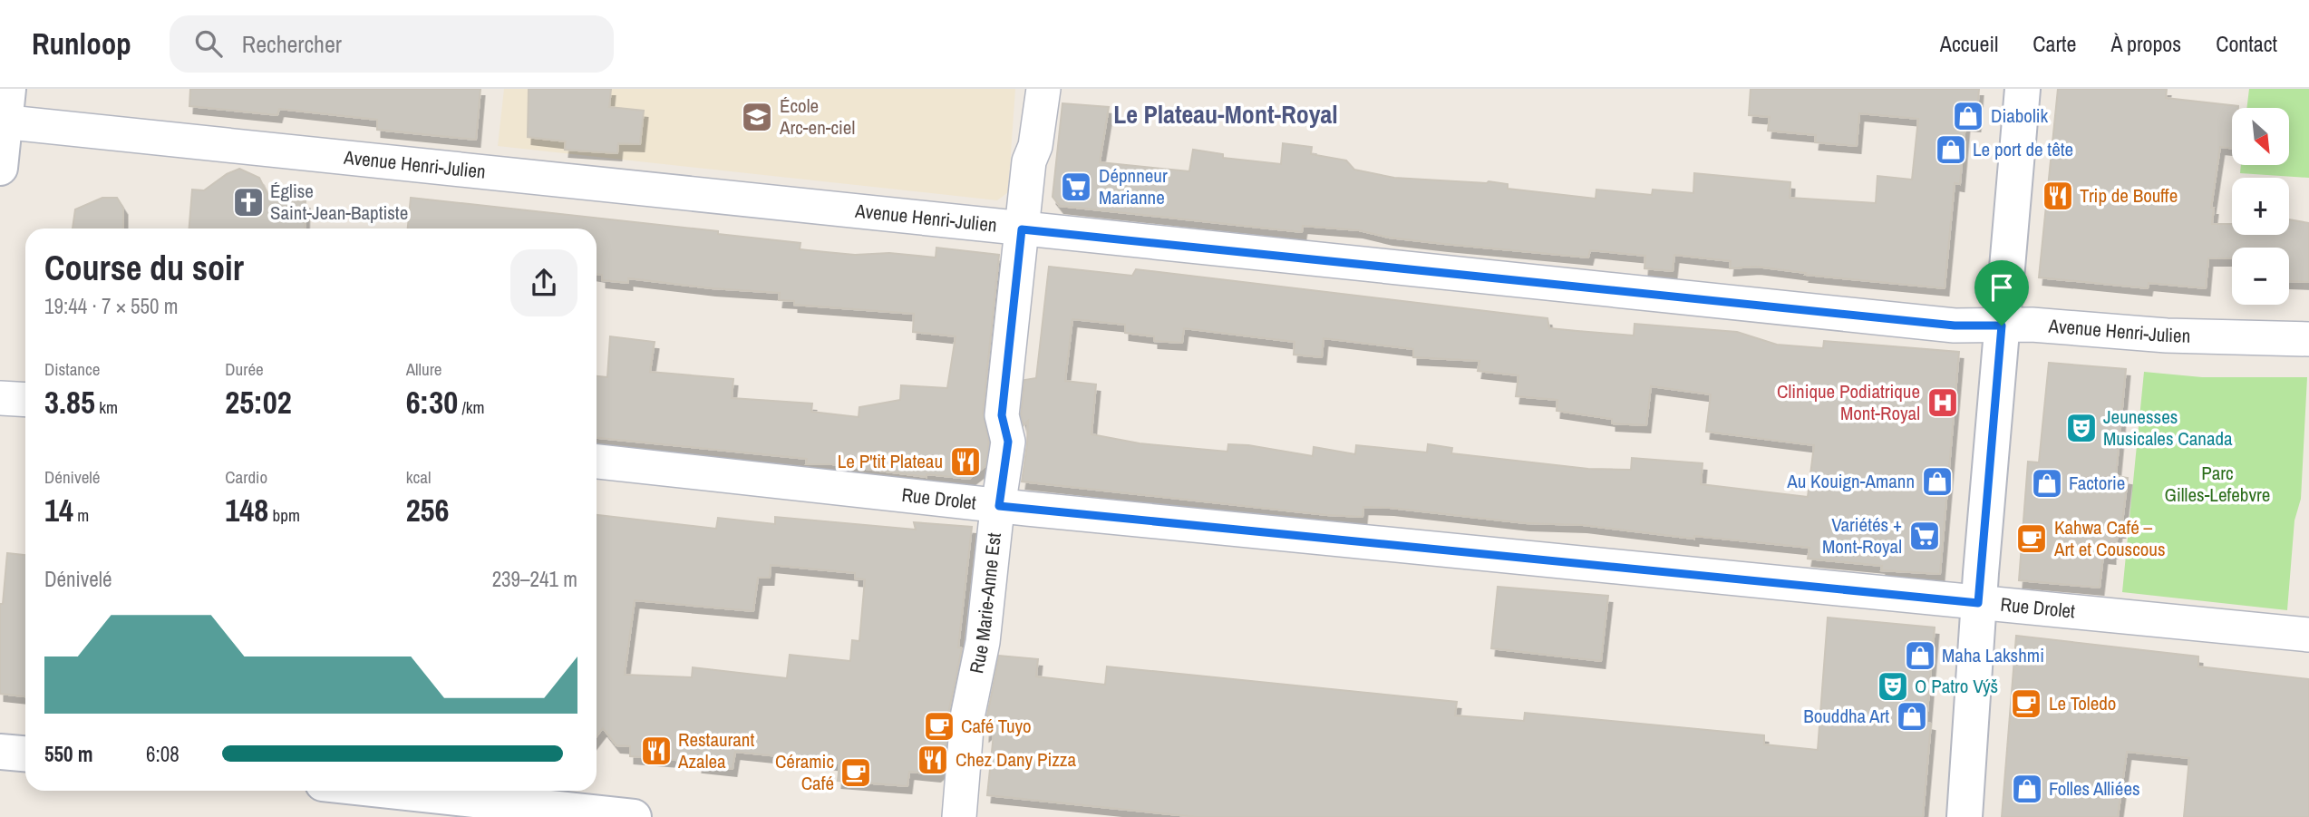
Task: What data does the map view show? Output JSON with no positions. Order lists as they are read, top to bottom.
{
  "streets": {
    "street": ["Avenue Henri-Julien", "Rue Drolet", "Rue Marie-Anne Est"]
  },
  "crossings": [
    ["Avenue Henri-Julien", "Rue Marie-Anne Est"],
    ["Rue Drolet", "Rue Marie-Anne Est"]
  ],
  "districts": ["Le Plateau-Mont-Royal"],
  "parks": ["Parc Gilles-Lefebvre"],
  "places": {
    "shop": [
      "Diabolik",
      "Le port de tête",
      "Au Kouign-Amann",
      "Factorie",
      "Maha Lakshmi",
      "Bouddha Art",
      "Folles Alliées"
    ],
    "school or university": ["École Arc-en-ciel"],
    "supermarket": ["Dépnneur Marianne", "Variétés + Mont-Royal"],
    "restaurant": [
      "Trip de Bouffe",
      "Le P'tit Plateau",
      "Restaurant Azalea",
      "Chez Dany Pizza"
    ],
    "church": ["Église Saint-Jean-Baptiste"],
    "hospital": ["Clinique Podiatrique Mont-Royal"],
    "theatre": ["Jeunesses Musicales Canada", "O Patro Výš"],
    "cafe": [
      "Kahwa Café – Art et Couscous",
      "Le Toledo",
      "Café Tuyo",
      "Céramic Café"
    ]
  },
  "north": "bottom right",
  "page": {
    "header": "Runloop",
    "search": "Rechercher",
    "nav": [
      "Accueil",
      "Carte",
      "À propos",
      "Contact"
    ],
    "map_buttons": ["+", "−"],
    "heading": ["Course du soir", "19:44 · 7 × 550 m"],
    "stats": [
      ["Distance", "3.85 km"],
      ["Durée", "25:02"],
      ["Allure", "6:30 /km"],
      ["Dénivelé", "14 m"],
      ["Cardio", "148 bpm"],
      ["kcal", "256"]
    ],
    "chart": ["Dénivelé", "239–241 m"],
    "list": [
      {
        "name": "550 m",
        "note": "6:08"
      }
    ]
  }
}
